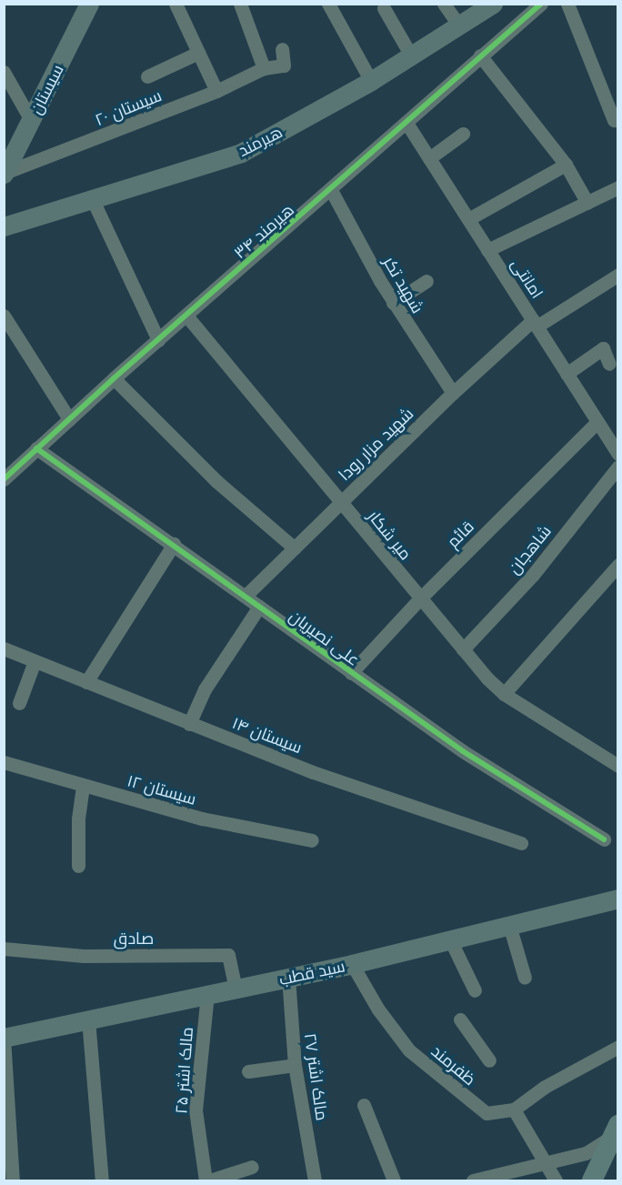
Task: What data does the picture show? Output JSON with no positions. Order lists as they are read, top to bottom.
{
  "streets": {
    "street": [
      "سیستان",
      "سیستان ۲۰",
      "هیرمند",
      "هیرمند ۳۴",
      "امانتی",
      "شهید تکر",
      "شهید مزار رودا",
      "قائم",
      "میر شکار",
      "شاهجان",
      "علی نصیریان",
      "سیستان ۱۴",
      "سیستان ۱۲",
      "صادق",
      "سید قطب",
      "ظفرمند",
      "مالک اشتر ۲۵",
      "مالک اشتر ۲۷"
    ]
  },
  "crossings": [
    ["سیستان", "سیستان ۲۰"],
    ["هیرمند ۳۴", "امانتی"],
    ["هیرمند ۳۴", "شهید تکر"],
    ["هیرمند ۳۴", "میر شکار"],
    ["هیرمند ۳۴", "علی نصیریان"],
    ["امانتی", "شهید مزار رودا"],
    ["امانتی", "قائم"],
    ["شهید تکر", "شهید مزار رودا"],
    ["شهید مزار رودا", "میر شکار"],
    ["شهید مزار رودا", "علی نصیریان"],
    ["قائم", "میر شکار"],
    ["قائم", "علی نصیریان"],
    ["میر شکار", "شاهجان"],
    ["صادق", "سید قطب"],
    ["سید قطب", "ظفرمند"],
    ["سید قطب", "مالک اشتر ۲۵"],
    ["سید قطب", "مالک اشتر ۲۷"]
  ]
}
